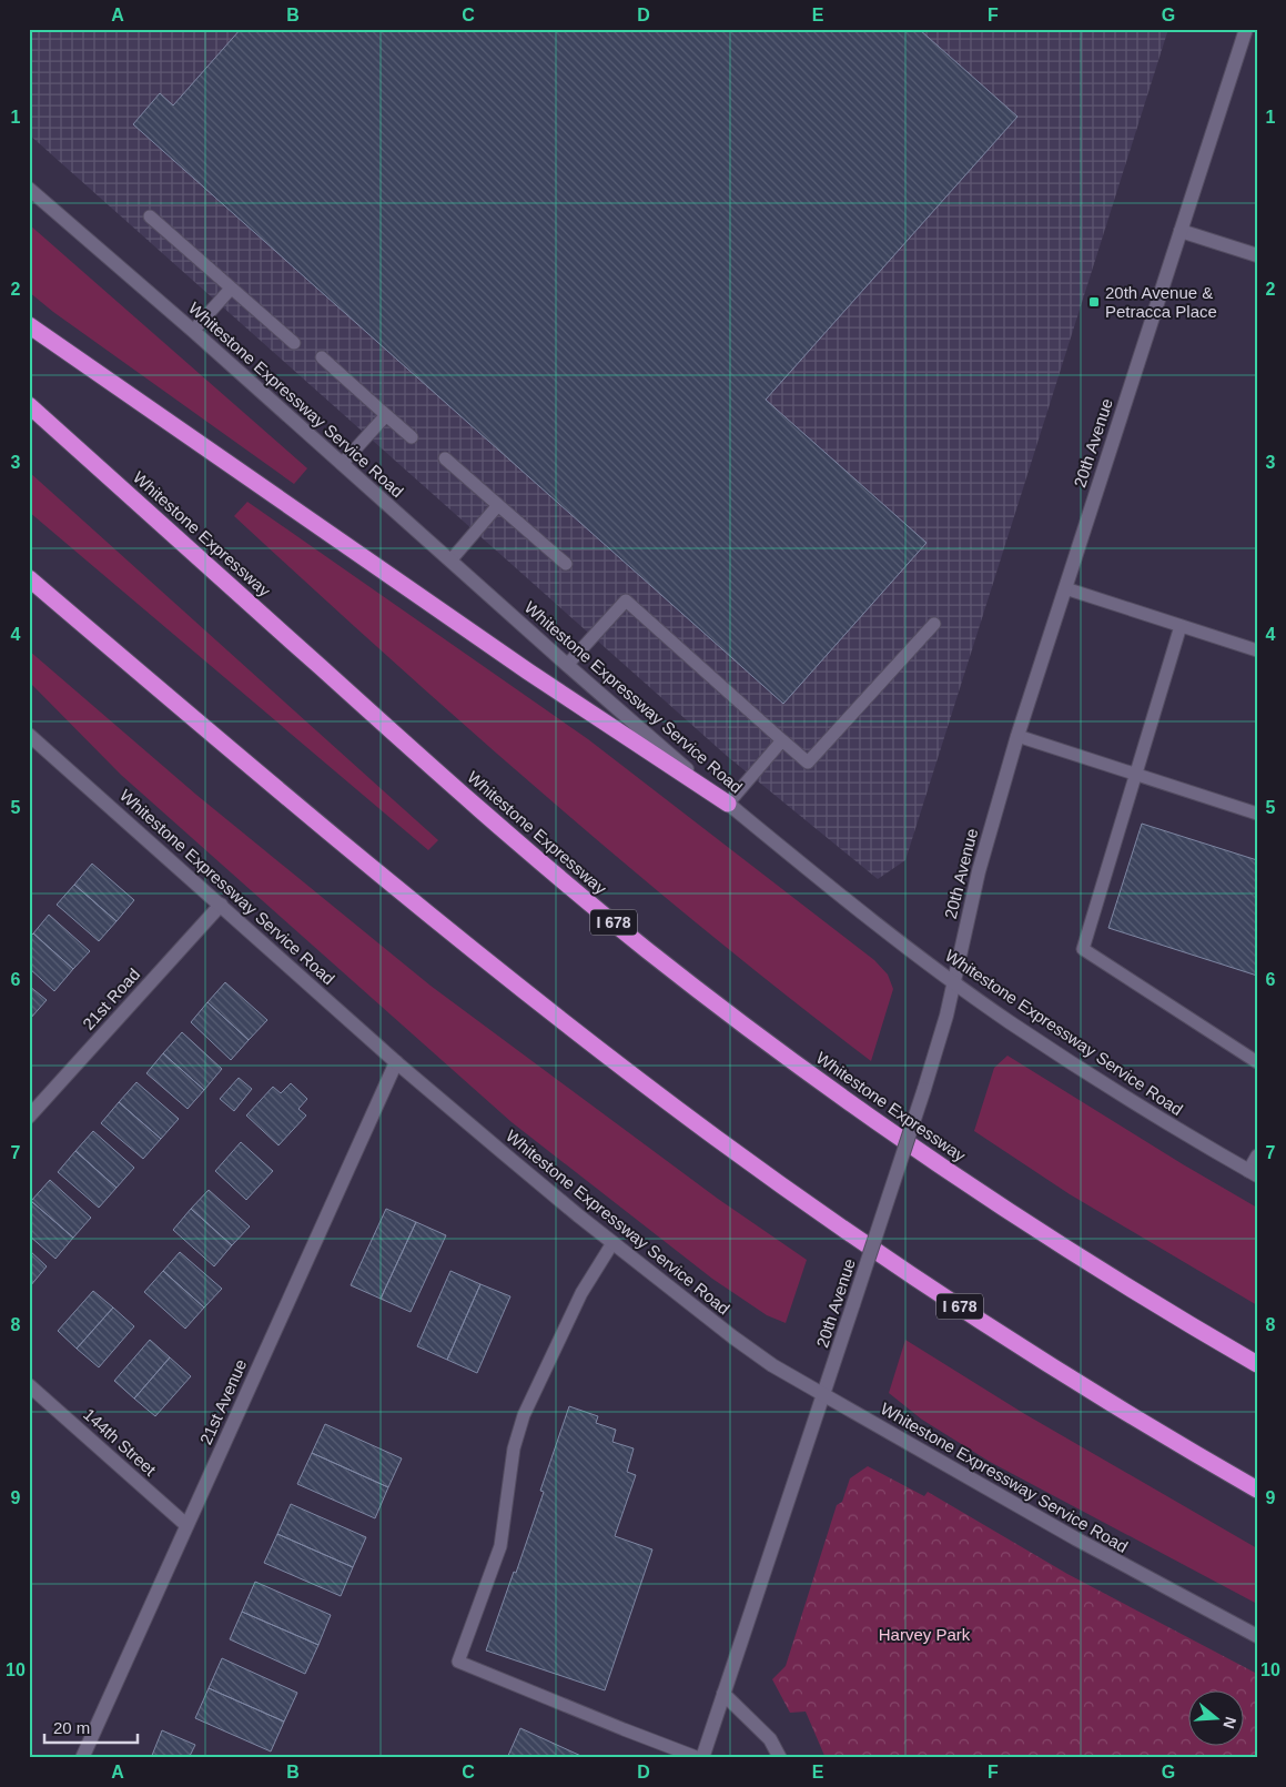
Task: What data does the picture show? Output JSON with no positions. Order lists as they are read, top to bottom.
{
  "streets": {
    "highway": ["Whitestone Expressway", "I 678"],
    "street": [
      "Whitestone Expressway Service Road",
      "20th Avenue",
      "21st Road",
      "21st Avenue",
      "144th Street"
    ]
  },
  "crossings": [
    ["Whitestone Expressway Service Road", "20th Avenue"],
    ["Whitestone Expressway Service Road", "21st Road"],
    ["Whitestone Expressway Service Road", "21st Avenue"],
    ["21st Avenue", "144th Street"]
  ],
  "parks": ["Harvey Park"],
  "places": {
    "transit": ["20th Avenue & Petracca Place"]
  },
  "scale_bar": "20 m",
  "north": "right",
  "grid": {
    "columns": [
      "A",
      "B",
      "C",
      "D",
      "E",
      "F",
      "G"
    ],
    "rows": [
      "1",
      "2",
      "3",
      "4",
      "5",
      "6",
      "7",
      "8",
      "9",
      "10"
    ]
  }
}
